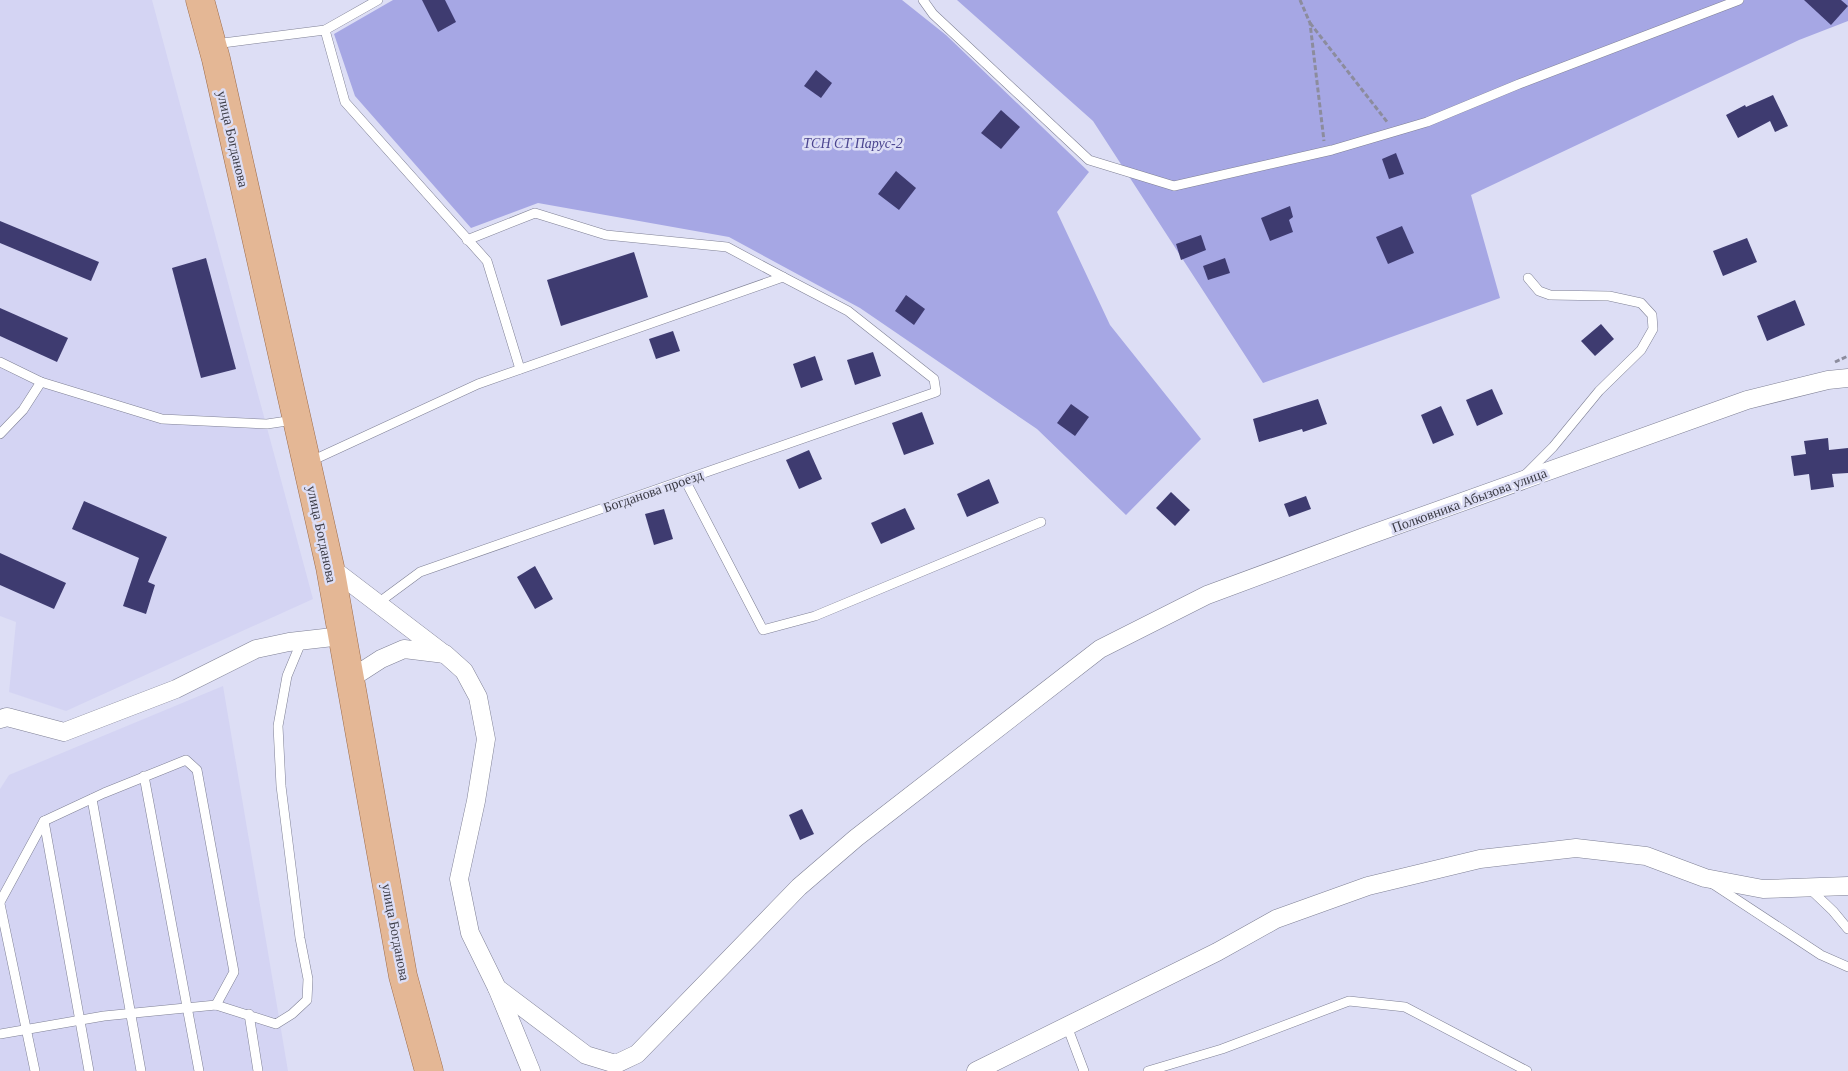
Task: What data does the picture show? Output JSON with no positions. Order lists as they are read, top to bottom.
{
  "streets": {
    "main road": ["улица Богданова"],
    "street": ["Полковника Абызова улица"],
    "lane": ["Богданова проезд"]
  },
  "parks": ["ТСН СТ Парус-2"]
}
